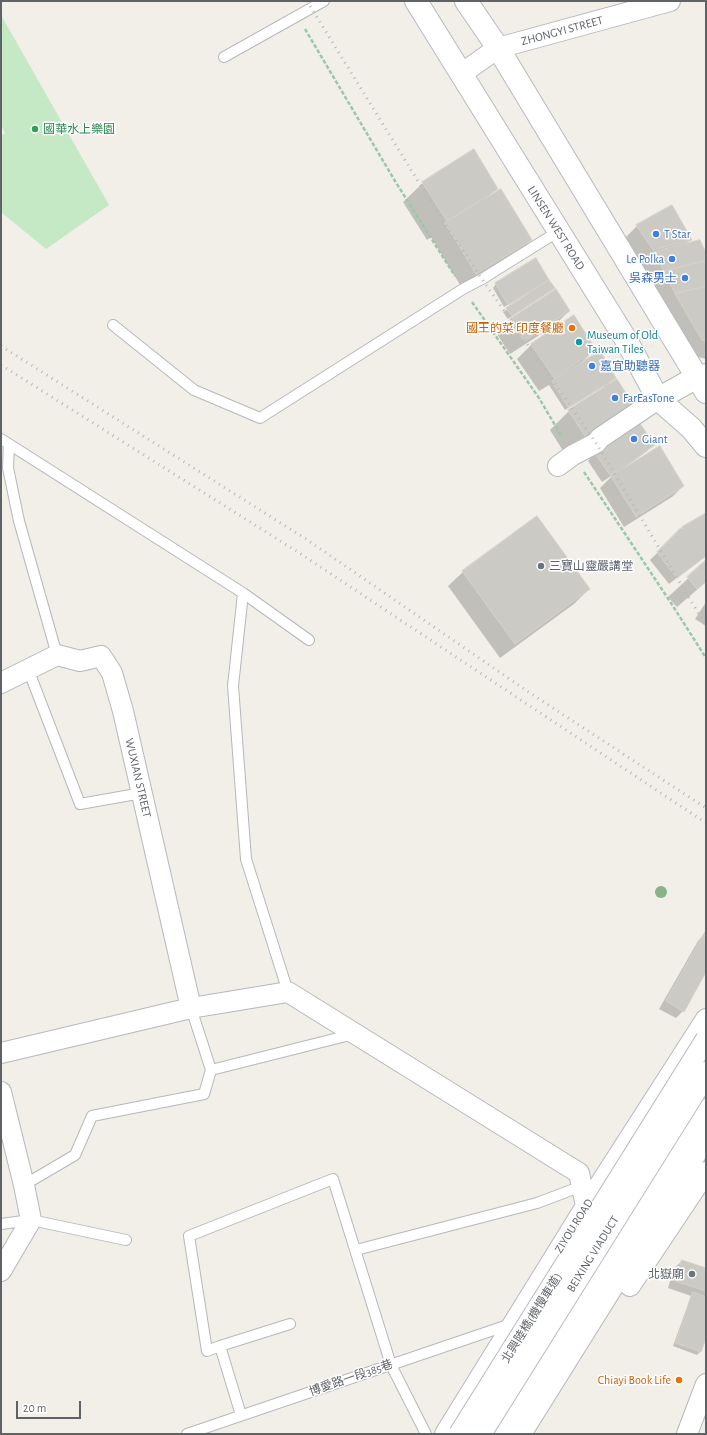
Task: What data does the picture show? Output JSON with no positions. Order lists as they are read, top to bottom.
{
  "streets": {
    "main road": ["LINSEN WEST ROAD", "BEIXING VIADUCT"],
    "street": [
      "ZHONGYI STREET",
      "WUXIAN STREET",
      "ZIYOU ROAD",
      "北興陸橋(機慢車道)"
    ],
    "lane": ["博愛路一段385巷"]
  },
  "crossings": [
    ["ZHONGYI STREET", "LINSEN WEST ROAD"],
    ["ZIYOU ROAD", "博愛路一段385巷"]
  ],
  "places": [
    "國華水上樂園",
    "T Star",
    "Le Polka",
    "吳森男士",
    "國王的菜 印度餐廳",
    "Museum of Old Taiwan Tiles",
    "嘉宜助聽器",
    "FarEasTone",
    "Giant",
    "三寶山靈嚴講堂",
    "北嶽廟",
    "Chiayi Book Life"
  ],
  "scale_bar": "20 m"
}
